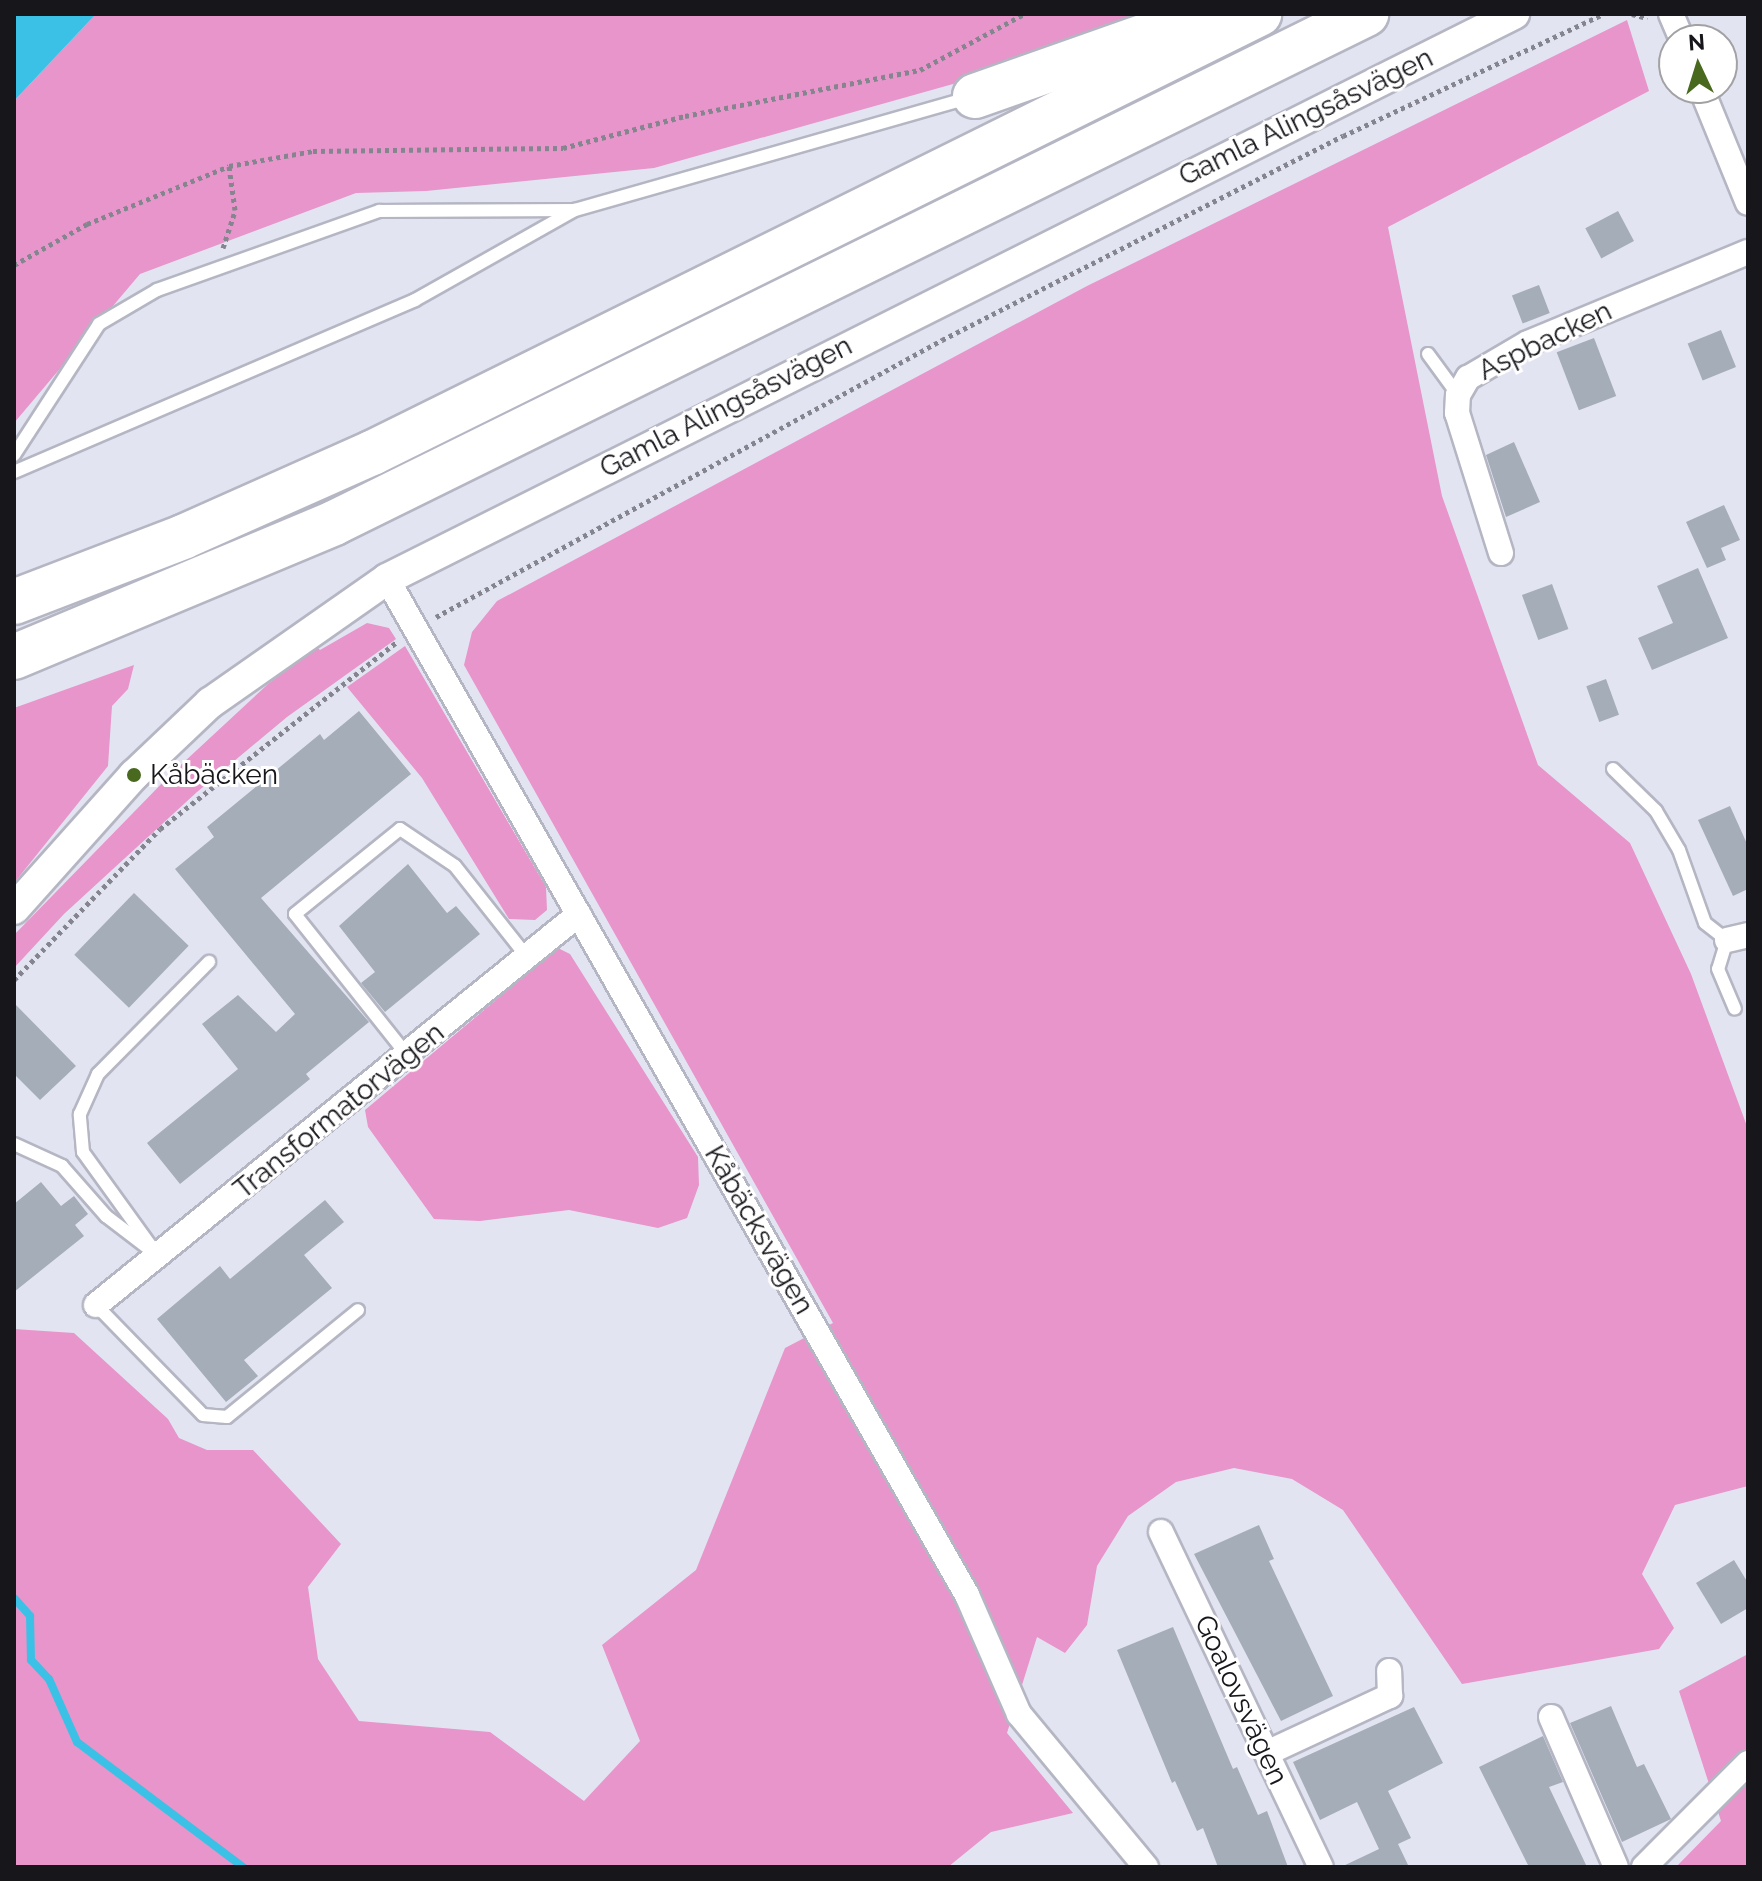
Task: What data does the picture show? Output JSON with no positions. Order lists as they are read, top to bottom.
{
  "streets": {
    "street": [
      "Gamla Alingsåsvägen",
      "Aspbacken",
      "Transformatorvägen",
      "Kåbäcksvägen",
      "Goalovsvägen"
    ]
  },
  "crossings": [
    ["Gamla Alingsåsvägen", "Kåbäcksvägen"],
    ["Transformatorvägen", "Kåbäcksvägen"]
  ],
  "places": ["Kåbäcken"],
  "north": "top"
}
